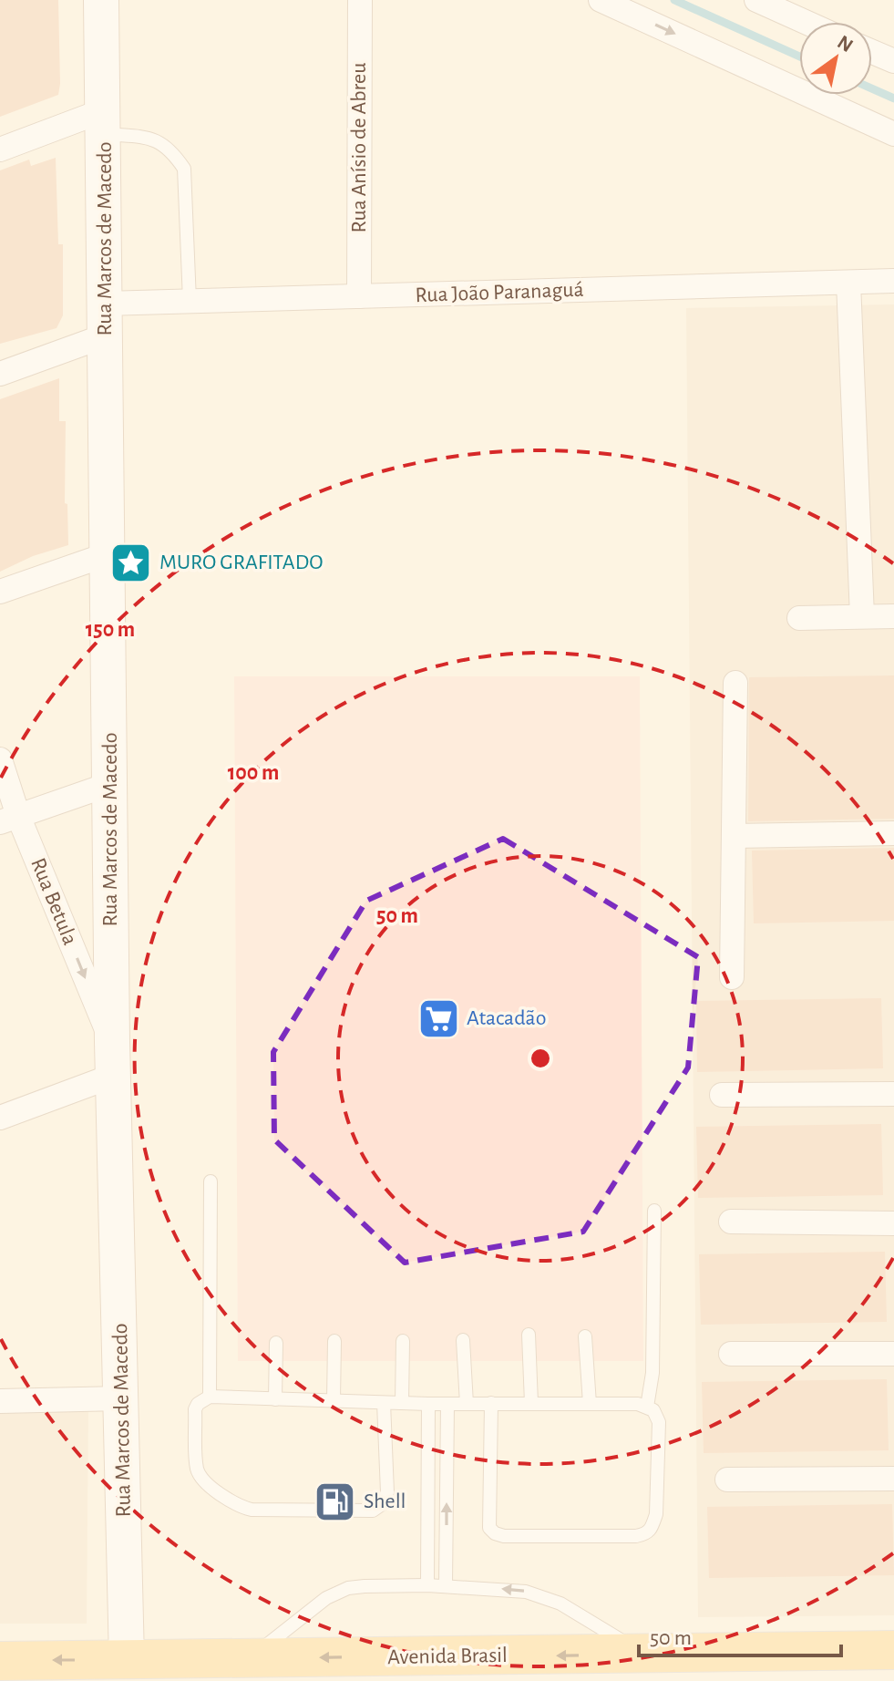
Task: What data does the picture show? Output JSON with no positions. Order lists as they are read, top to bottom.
{
  "streets": {
    "main road": ["Rua Marcos de Macedo", "Avenida Brasil"],
    "street": ["Rua Anísio de Abreu", "Rua João Paranaguá", "Rua Betula"]
  },
  "crossings": [
    ["Rua Anísio de Abreu", "Rua João Paranaguá"],
    ["Rua Marcos de Macedo", "Rua João Paranaguá"],
    ["Rua Marcos de Macedo", "Rua Betula"],
    ["Rua Marcos de Macedo", "Avenida Brasil"]
  ],
  "one_way": ["Rua Betula", "Avenida Brasil"],
  "places": {
    "place": ["MURO GRAFITADO"],
    "supermarket": ["Atacadão"],
    "fuel station": ["Shell"]
  },
  "scale_bar": "50 m",
  "north": "top right",
  "rings": ["150 m", "100 m", "50 m"]
}
